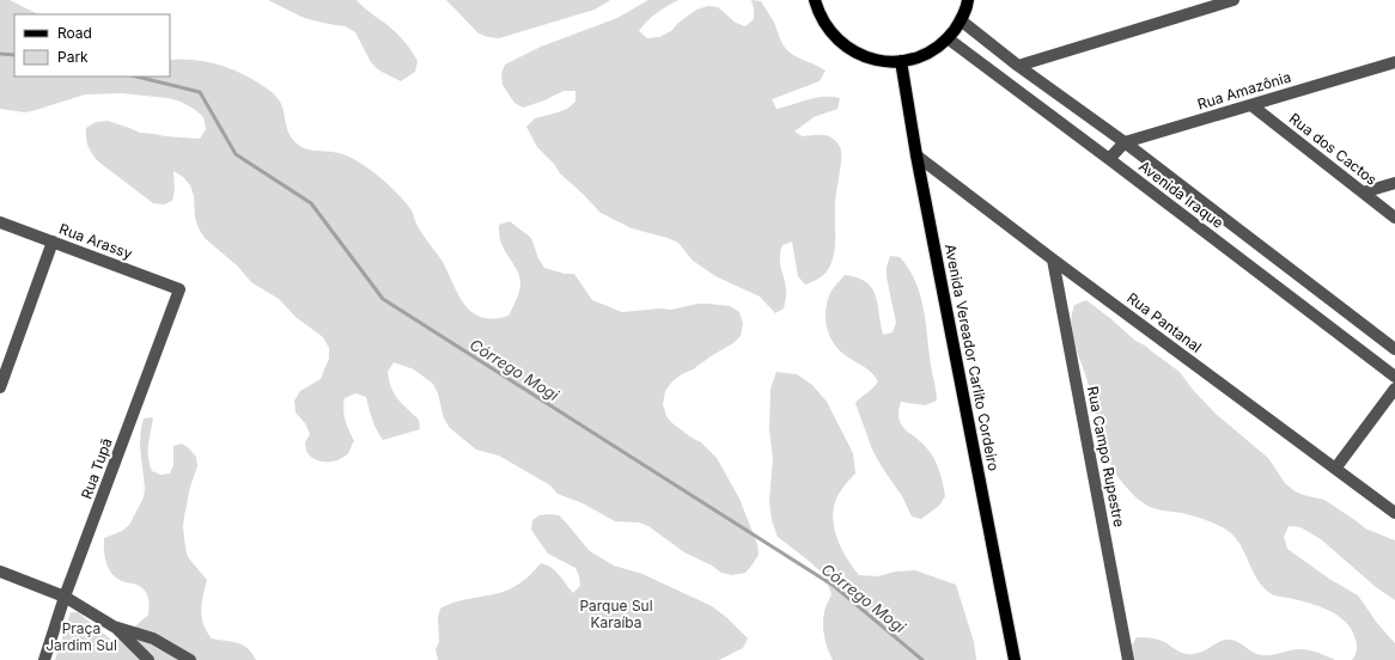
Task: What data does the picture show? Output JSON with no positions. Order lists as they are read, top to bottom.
{
  "streets": {
    "main road": ["Avenida Vereador Carlito Cordeiro"],
    "street": [
      "Rua Amazônia",
      "Rua dos Cactos",
      "Avenida Iraque",
      "Rua Arassy",
      "Rua Pantanal",
      "Rua Campo Rupestre",
      "Rua Tupã"
    ]
  },
  "crossings": [
    ["Rua Amazônia", "Rua dos Cactos"],
    ["Rua Amazônia", "Avenida Iraque"],
    ["Rua Arassy", "Rua Tupã"],
    ["Rua Pantanal", "Avenida Vereador Carlito Cordeiro"],
    ["Rua Pantanal", "Rua Campo Rupestre"]
  ],
  "water": ["Córrego Mogi"],
  "parks": ["Parque Sul Karaíba", "Praça Jardim Sul"],
  "legend": ["Road", "Park"]
}
